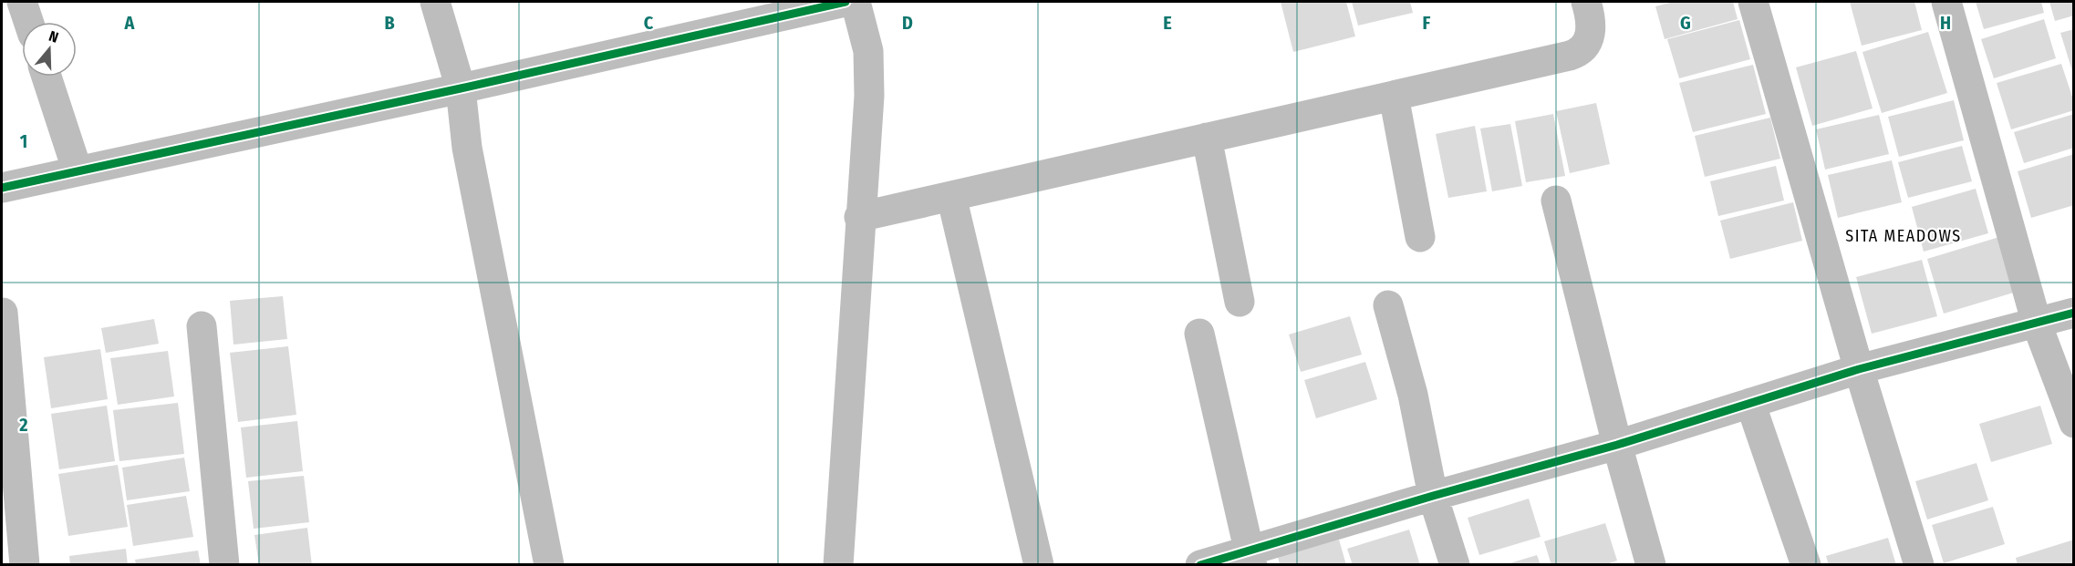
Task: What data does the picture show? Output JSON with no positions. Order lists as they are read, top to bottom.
{
  "districts": ["SITA MEADOWS"],
  "north": "top",
  "grid": {
    "columns": [
      "A",
      "B",
      "C",
      "D",
      "E",
      "F",
      "G",
      "H"
    ],
    "rows": ["1", "2"]
  }
}
